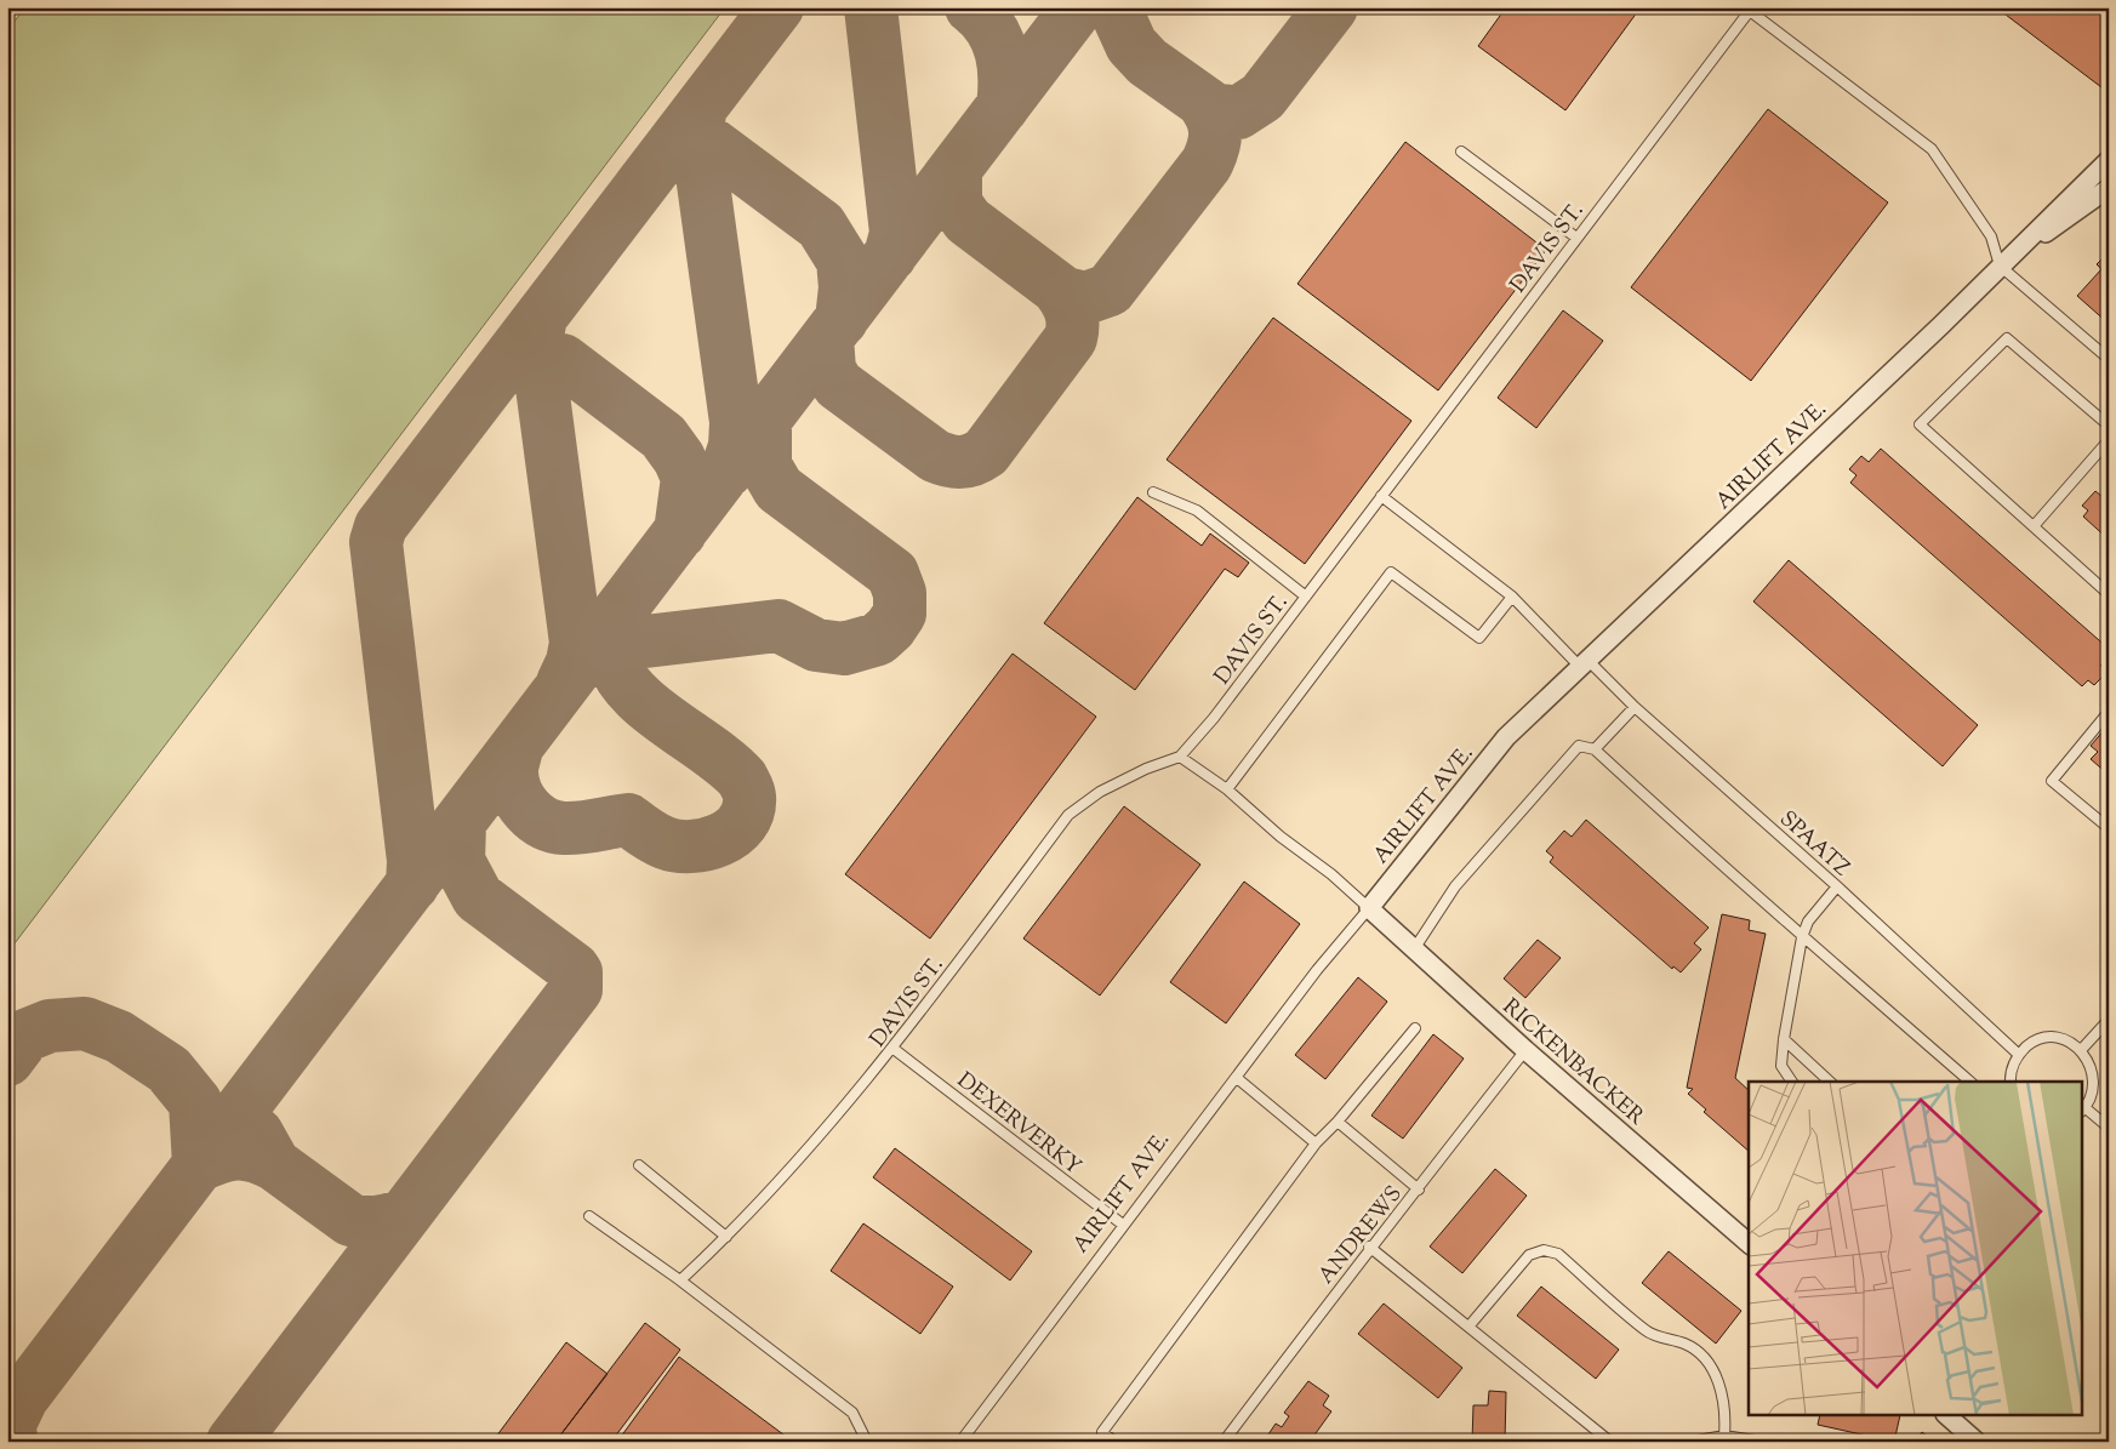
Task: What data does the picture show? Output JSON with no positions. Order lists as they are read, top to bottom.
{
  "streets": {
    "street": ["AIRLIFT AVE.", "RICKENBACKER"],
    "lane": [
      "DAVIS ST.",
      "SPAATZ",
      "DEXERVERKY",
      "ANDREWS"
    ]
  },
  "crossings": [
    ["DAVIS ST.", "SPAATZ"],
    ["DAVIS ST.", "DEXERVERKY"],
    ["AIRLIFT AVE.", "SPAATZ"],
    ["AIRLIFT AVE.", "RICKENBACKER"],
    ["AIRLIFT AVE.", "DEXERVERKY"],
    ["RICKENBACKER", "ANDREWS"]
  ]
}
